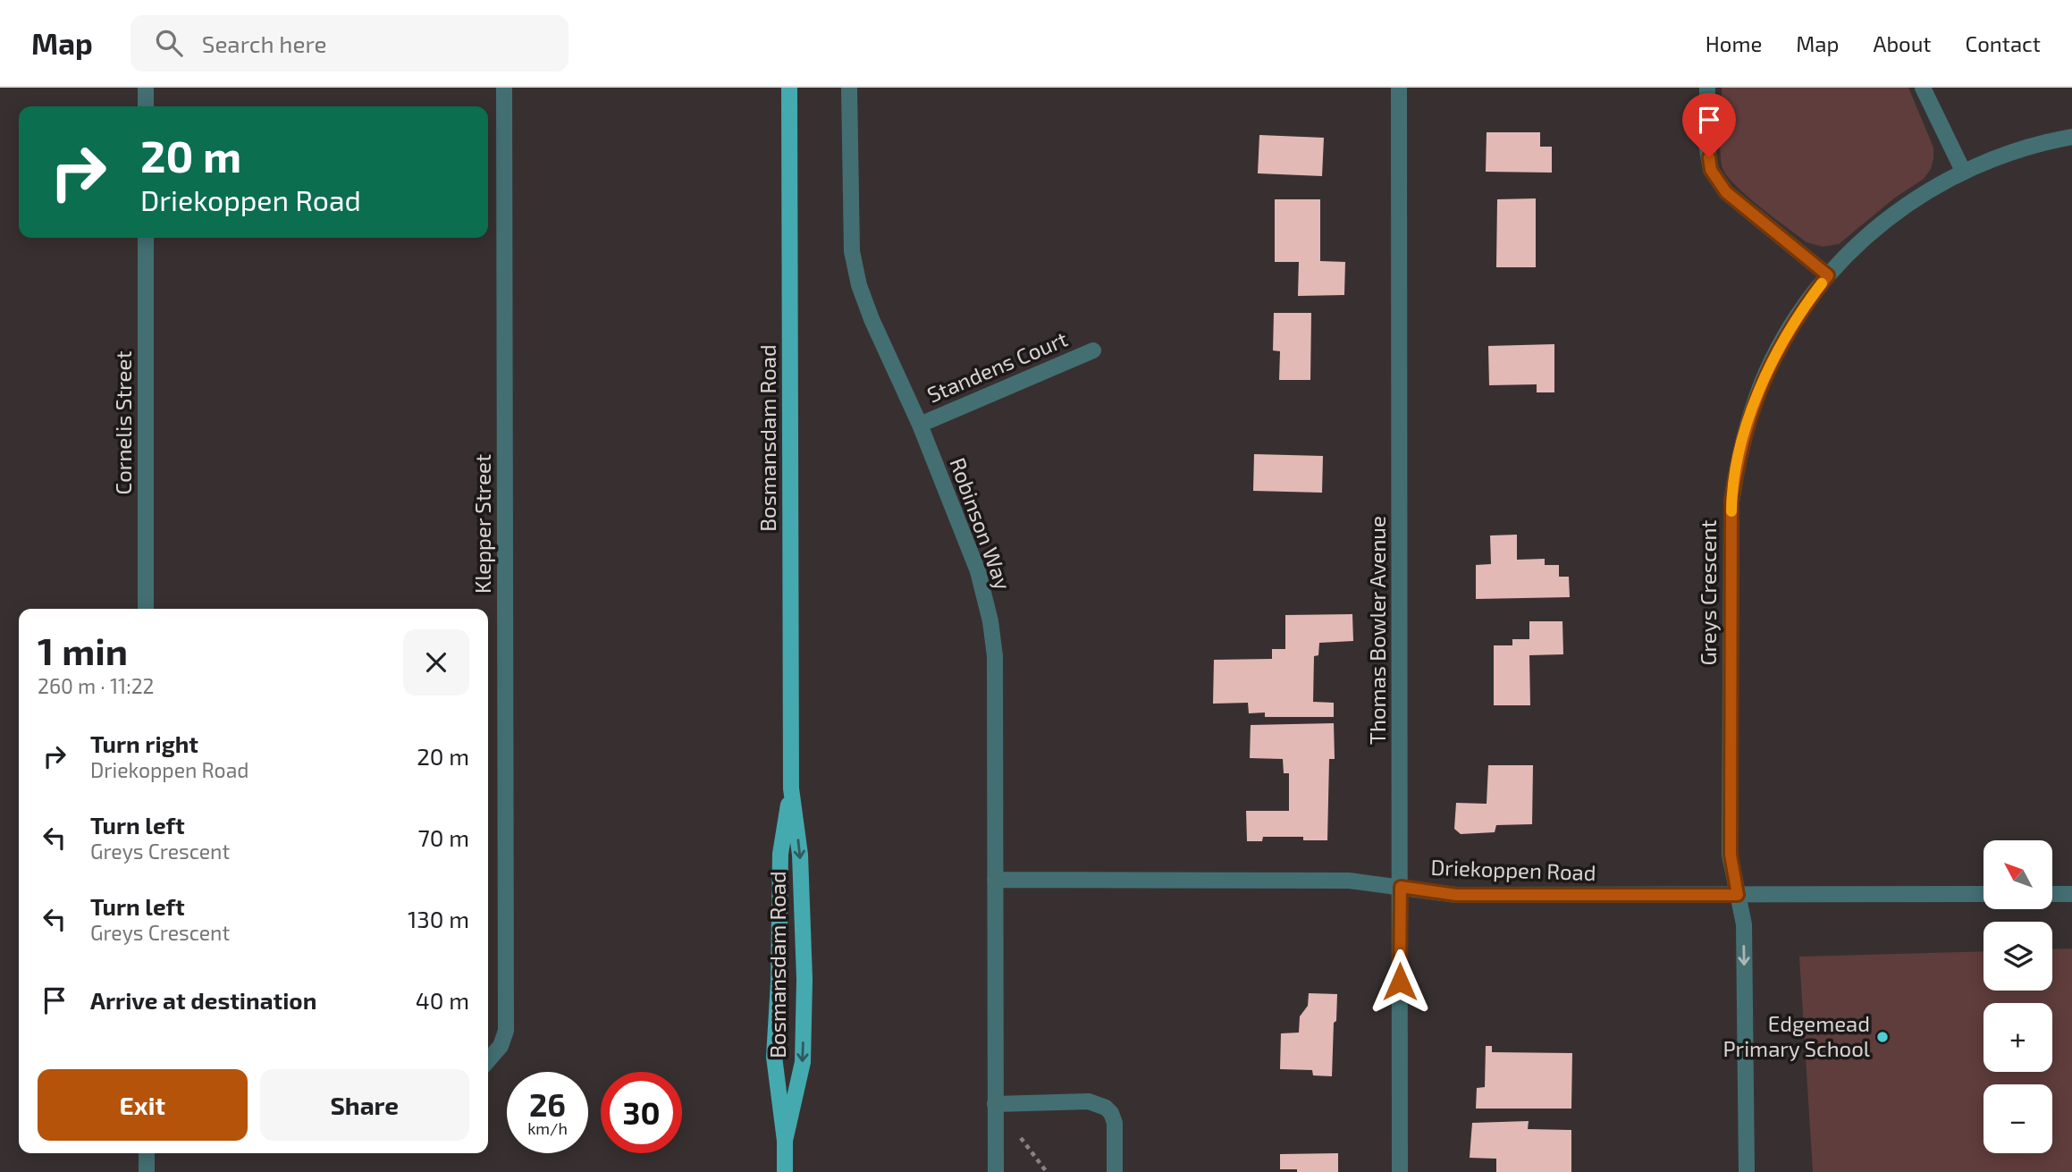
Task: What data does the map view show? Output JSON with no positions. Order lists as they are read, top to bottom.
{
  "streets": {
    "main road": ["Bosmansdam Road"],
    "street": [
      "Standens Court",
      "Cornelis Street",
      "Klepper Street",
      "Robinson Way",
      "Greys Crescent",
      "Thomas Bowler Avenue",
      "Driekoppen Road"
    ]
  },
  "crossings": [
    ["Standens Court", "Robinson Way"],
    ["Robinson Way", "Driekoppen Road"],
    ["Greys Crescent", "Driekoppen Road"],
    ["Thomas Bowler Avenue", "Driekoppen Road"]
  ],
  "places": ["Edgemead Primary School"],
  "north": "top left",
  "page": {
    "header": "Map",
    "search": "Search here",
    "nav": [
      "Home",
      "Map",
      "About",
      "Contact"
    ],
    "turn": ["20 m", "Driekoppen Road"],
    "heading": ["1 min", "260 m · 11:22"],
    "list": [
      {
        "name": "Turn right",
        "note": "Driekoppen Road",
        "value": "20 m"
      },
      {
        "name": "Turn left",
        "note": "Greys Crescent",
        "value": "70 m"
      },
      {
        "name": "Turn left",
        "note": "Greys Crescent",
        "value": "130 m"
      },
      {
        "name": "Arrive at destination",
        "value": "40 m"
      }
    ],
    "map_buttons": ["+", "−"],
    "buttons": ["Exit", "Share"],
    "speed": "26 km/h",
    "limit": "30"
  }
}
